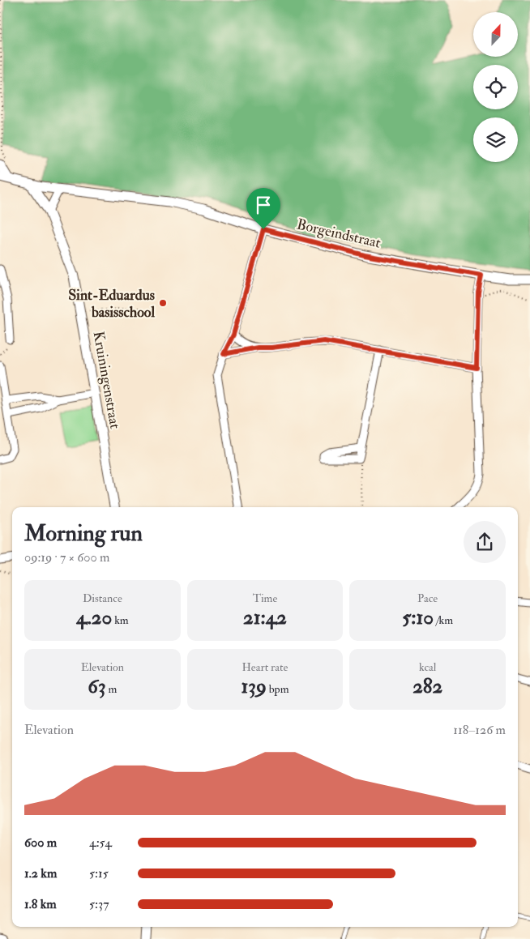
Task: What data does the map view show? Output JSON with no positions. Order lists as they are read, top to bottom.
{
  "streets": {
    "street": ["Borgeindstraat", "Kruiningenstraat"]
  },
  "crossings": [
    ["Borgeindstraat", "Kruiningenstraat"]
  ],
  "places": ["Sint-Eduardus basisschool"],
  "north": "top",
  "page": {
    "heading": ["Morning run", "09:19 · 7 × 600 m"],
    "stats": [
      ["Distance", "4.20 km"],
      ["Time", "21:42"],
      ["Pace", "5:10 /km"],
      ["Elevation", "63 m"],
      ["Heart rate", "139 bpm"],
      ["kcal", "282"]
    ],
    "chart": ["Elevation", "118–126 m"],
    "list": [
      {
        "name": "600 m",
        "note": "4:54"
      },
      {
        "name": "1.2 km",
        "note": "5:15"
      },
      {
        "name": "1.8 km",
        "note": "5:37"
      }
    ]
  }
}
